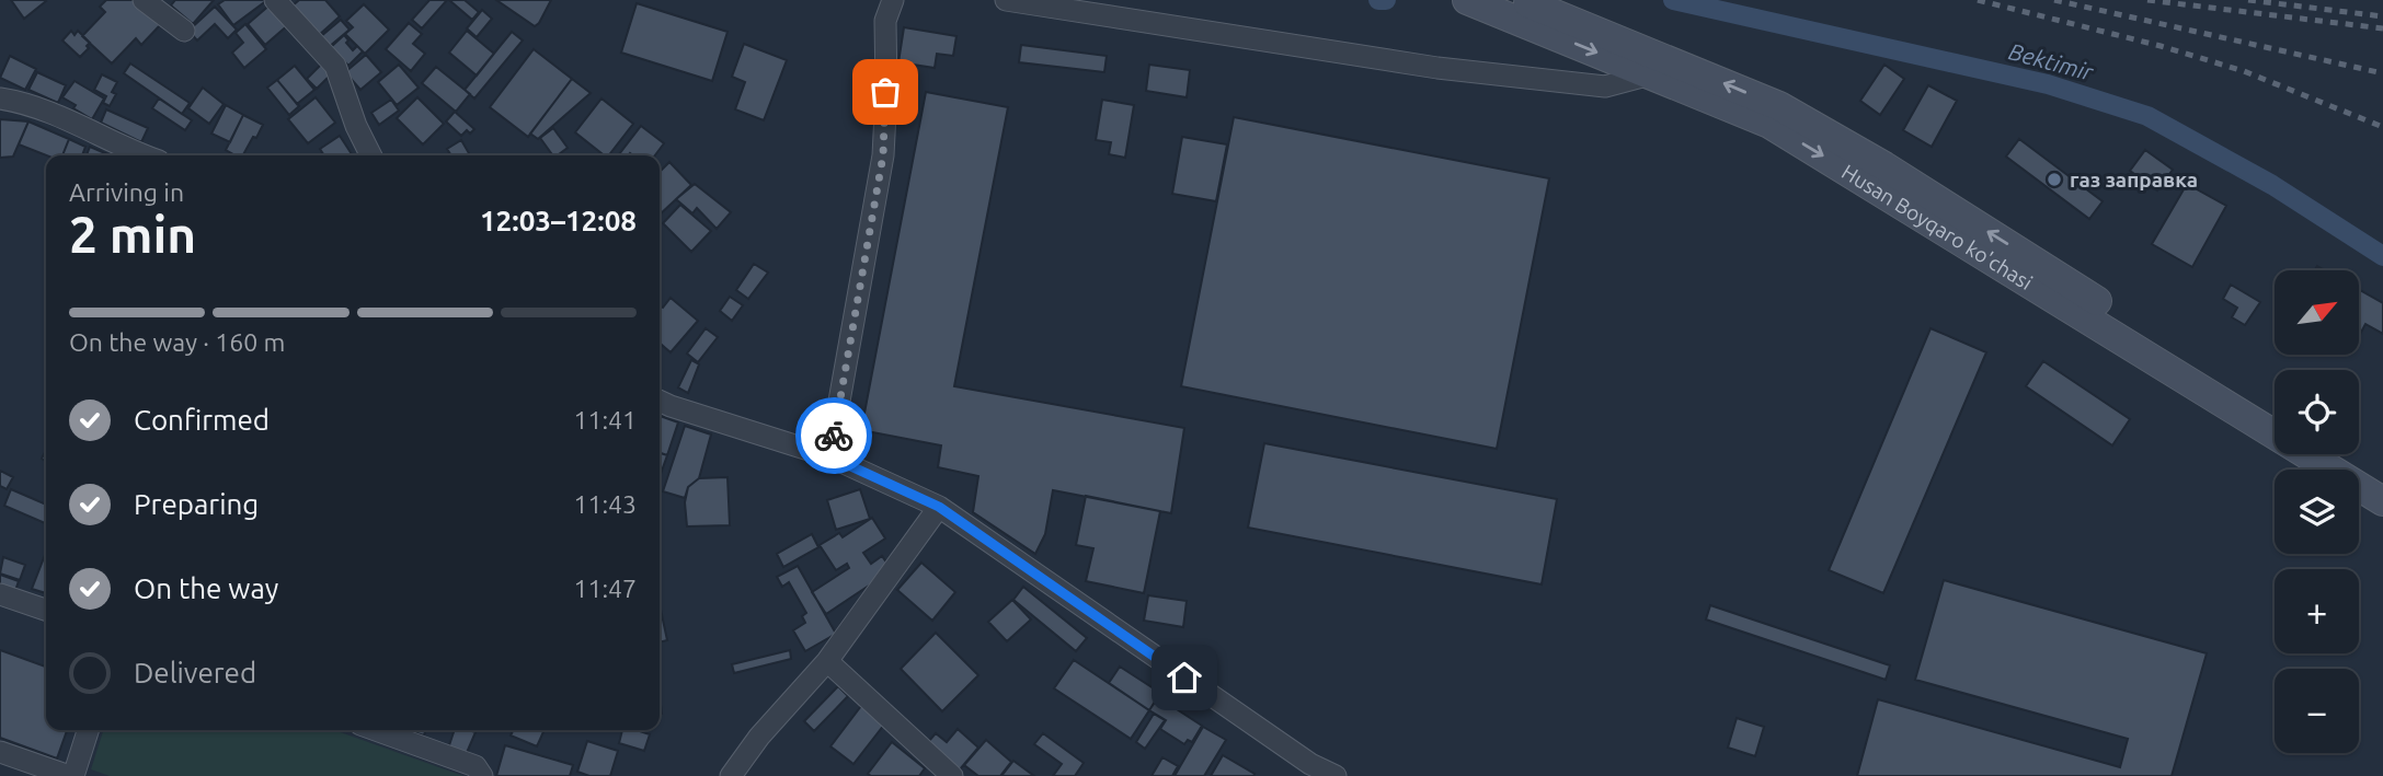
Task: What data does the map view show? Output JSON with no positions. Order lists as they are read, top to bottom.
{
  "streets": {
    "main road": ["Husan Boyqaro ko'chasi"]
  },
  "water": ["Bektimir"],
  "places": ["газ заправка"],
  "north": "top right",
  "page": {
    "heading": ["2 min", "Arriving in", "12:03–12:08"],
    "map_buttons": ["+", "−"],
    "bar": "On the way · 160 m",
    "list": [
      ["Confirmed", "11:41"],
      ["Preparing", "11:43"],
      ["On the way", "11:47"],
      "Delivered"
    ]
  }
}
